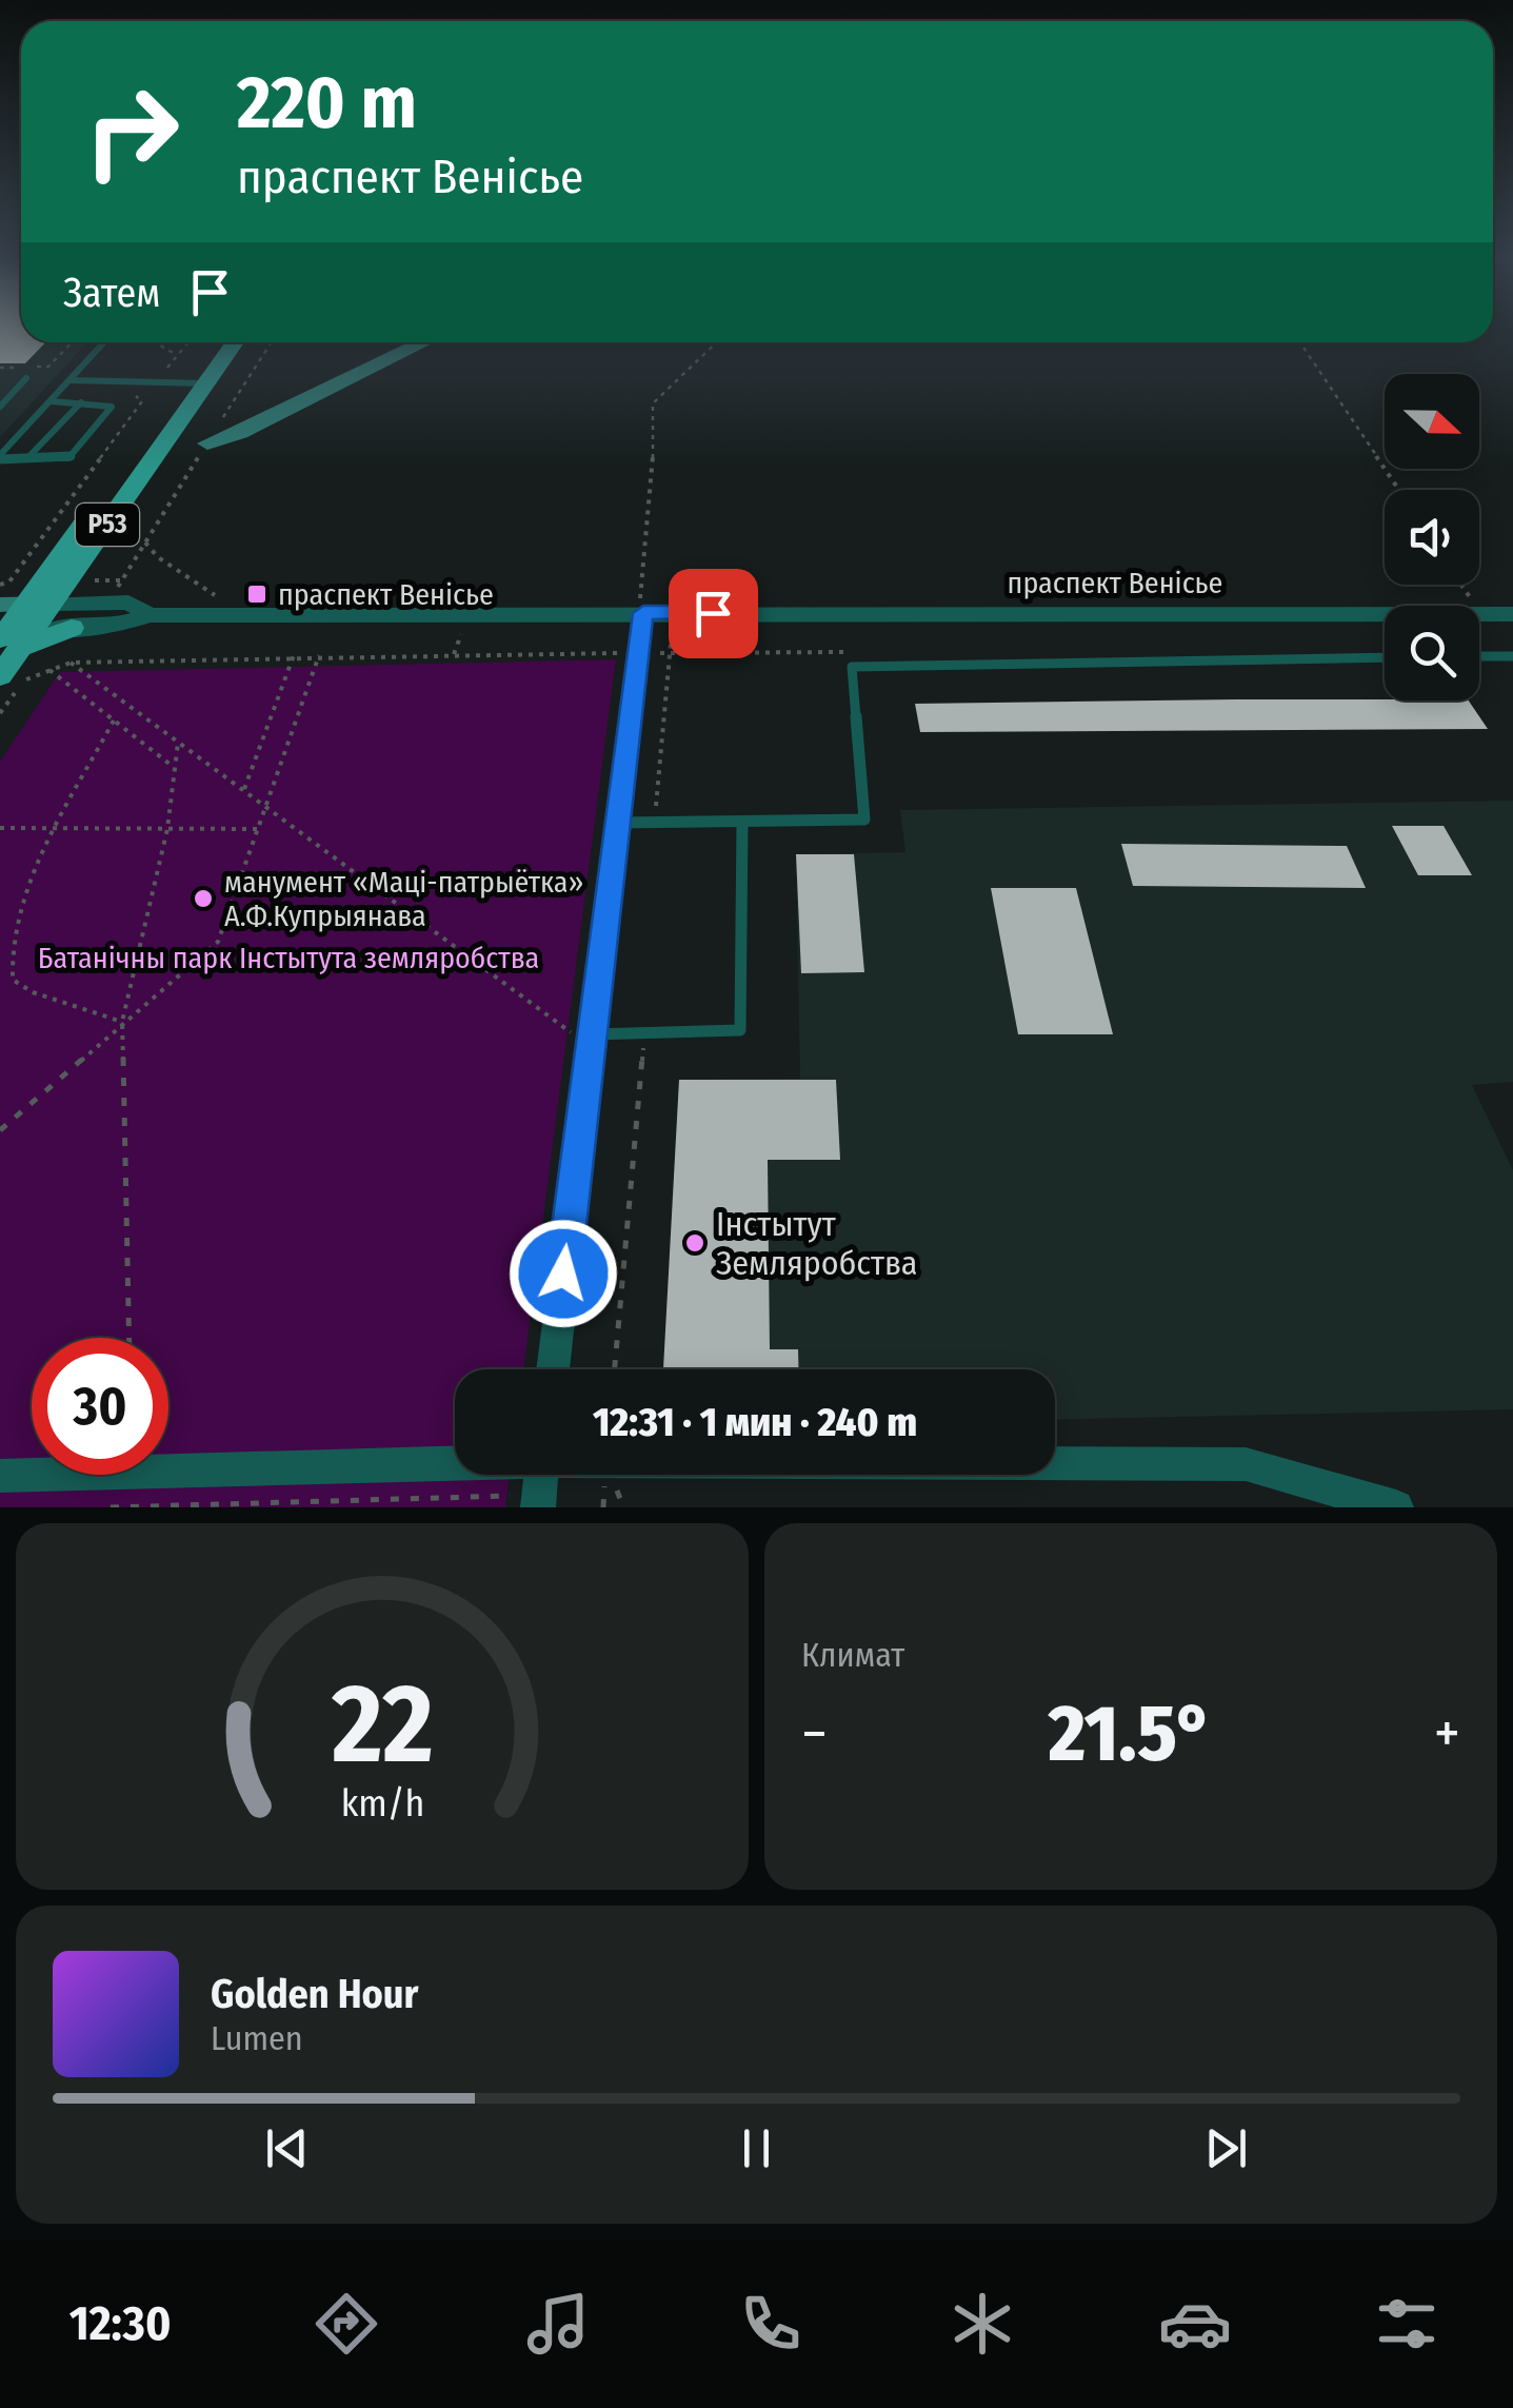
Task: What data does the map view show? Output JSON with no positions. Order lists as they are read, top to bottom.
{
  "streets": {
    "main road": ["Р53"],
    "street": ["праспект Венісье"]
  },
  "crossings": [
    ["Р53", "праспект Венісье"]
  ],
  "parks": ["Батанічны парк Інстытута земляробства"],
  "places": {
    "transit": ["праспект Венісье"],
    "other": ["манумент «Маці-патрыётка» А.Ф.Купрыянава", "Інстытут Земляробства"]
  },
  "north": "right",
  "page": {
    "turn": ["220 m", "праспект Венісье"],
    "then": "Затем",
    "limit": "30",
    "trip": "12:31 · 1 мин · 240 m",
    "tile": "Климат",
    "heat": ["−", "21.5°", "+"],
    "song": ["Golden Hour", "Lumen"],
    "tabs": "12:30",
    "gauge": ["22", "km/h"]
  }
}
